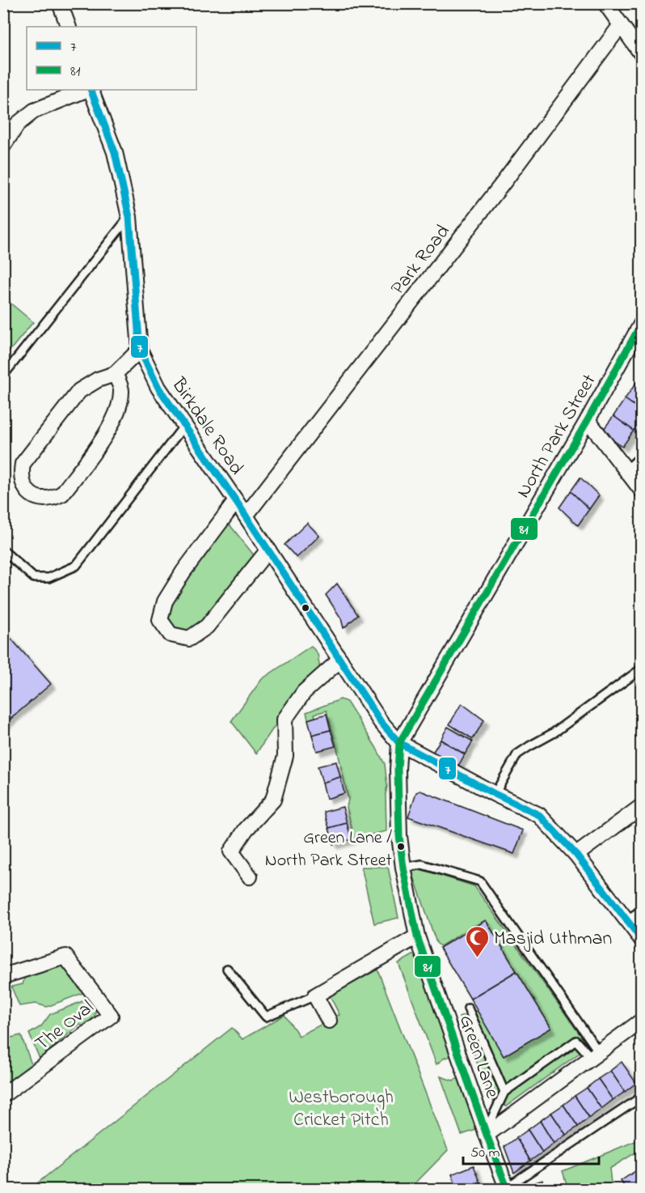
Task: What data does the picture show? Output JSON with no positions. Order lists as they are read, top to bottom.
{
  "streets": {
    "street": [
      "Park Road",
      "Birkdale Road",
      "North Park Street",
      "The Oval",
      "Green Lane"
    ]
  },
  "crossings": [
    ["Park Road", "Birkdale Road"],
    ["Birkdale Road", "North Park Street"],
    ["Birkdale Road", "Green Lane"],
    ["North Park Street", "Green Lane"]
  ],
  "parks": ["Westborough Cricket Pitch"],
  "places": {
    "other": ["Green Lane / North Park Street"],
    "mosque": ["Masjid Uthman"]
  },
  "lines": ["transit line 7", "transit line 81"],
  "legend": ["7", "81"],
  "scale_bar": "50 m"
}
